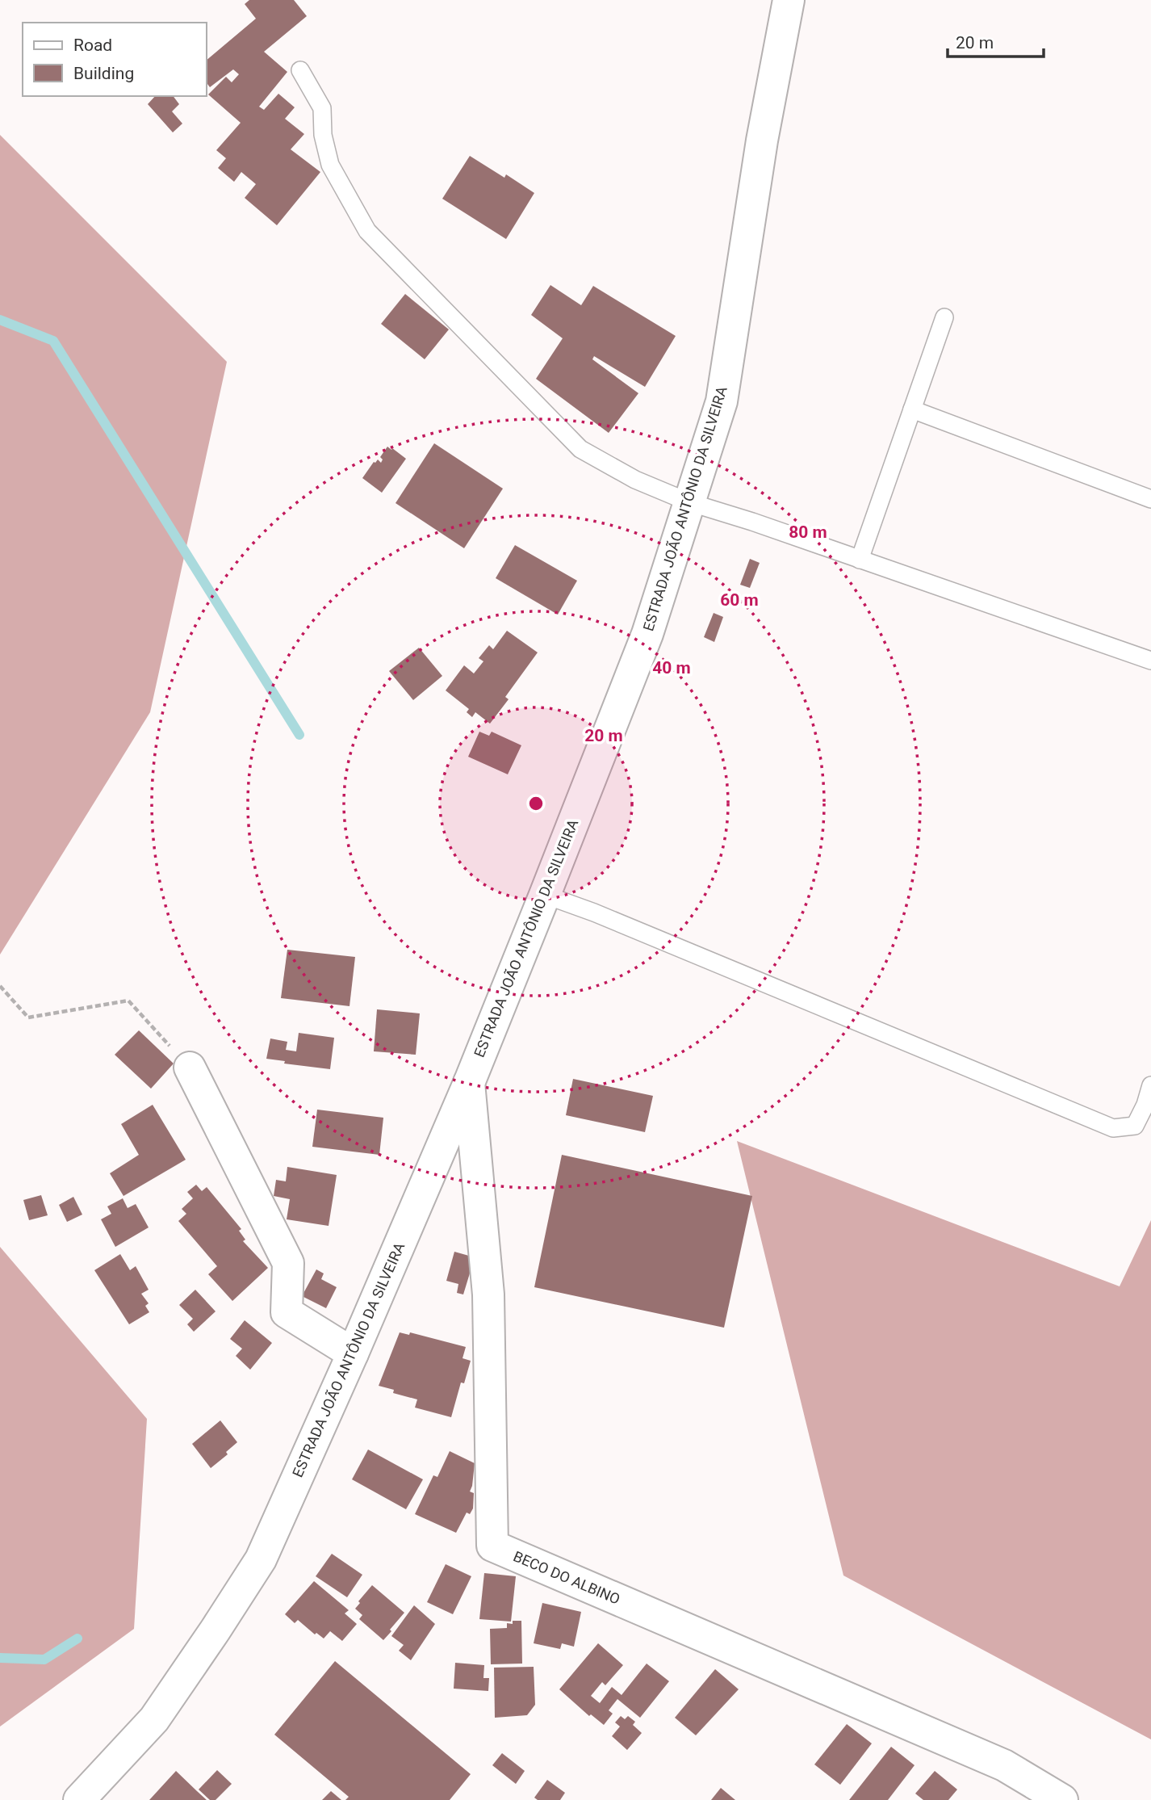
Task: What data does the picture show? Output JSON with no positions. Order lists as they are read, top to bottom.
{
  "streets": {
    "main road": ["ESTRADA JOÃO ANTÔNIO DA SILVEIRA", "BECO DO ALBINO"]
  },
  "crossings": [
    ["ESTRADA JOÃO ANTÔNIO DA SILVEIRA", "BECO DO ALBINO"]
  ],
  "legend": ["Road", "Building"],
  "scale_bar": "20 m",
  "rings": [
    "80 m",
    "60 m",
    "40 m",
    "20 m"
  ]
}
